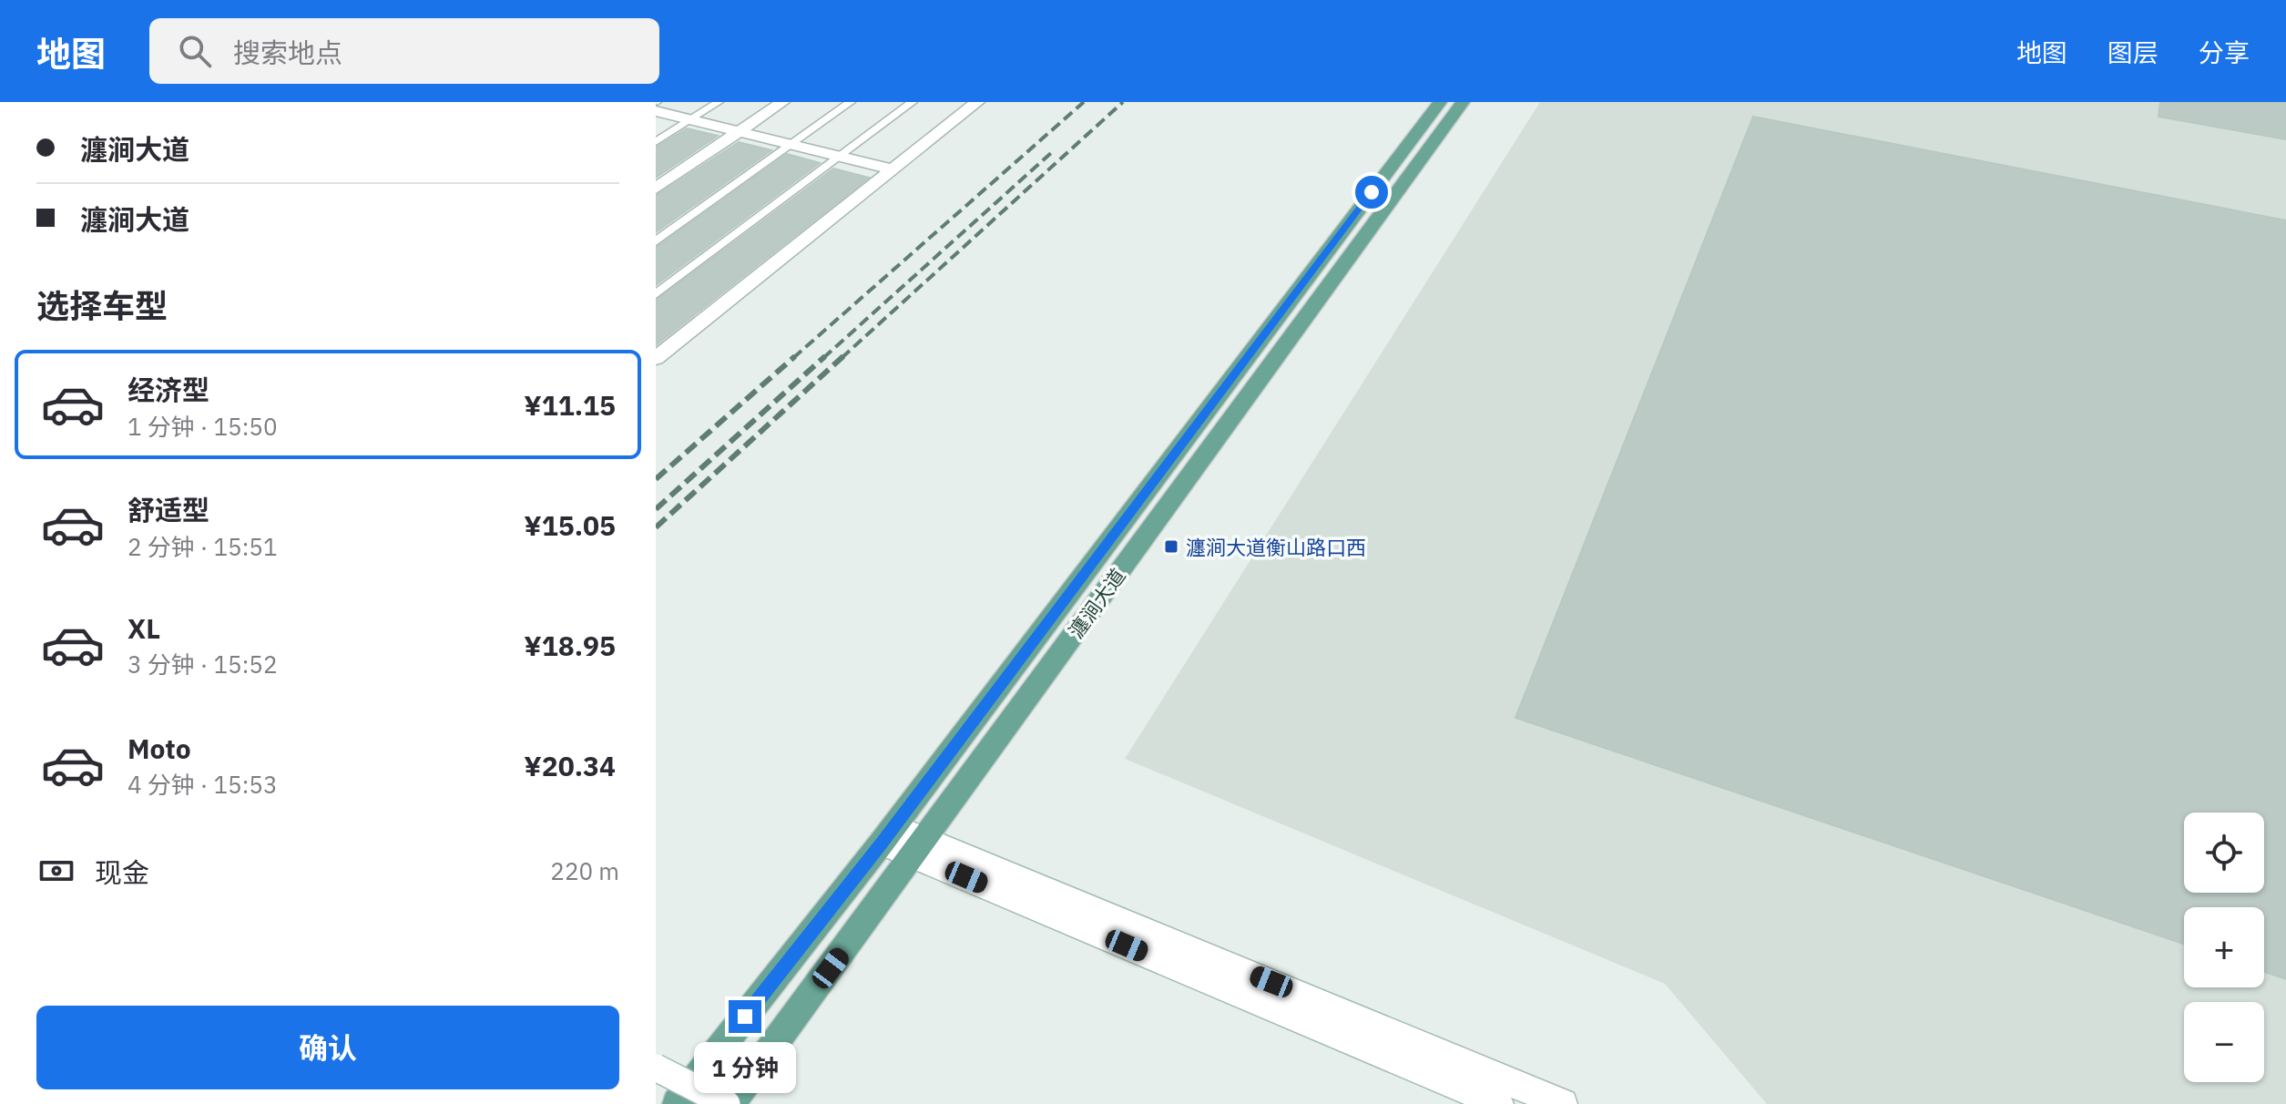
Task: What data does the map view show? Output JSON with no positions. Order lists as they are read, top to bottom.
{
  "streets": {
    "main road": ["瀍涧大道"]
  },
  "places": {
    "transit": ["瀍涧大道衡山路口西"]
  },
  "page": {
    "header": "地图",
    "search": "搜索地点",
    "nav": ["地图", "图层", "分享"],
    "banner": ["瀍涧大道", "瀍涧大道"],
    "heading": "选择车型",
    "list": [
      {
        "name": "经济型",
        "note": "1 分钟 · 15:50",
        "value": "¥11.15"
      },
      {
        "name": "舒适型",
        "note": "2 分钟 · 15:51",
        "value": "¥15.05"
      },
      {
        "name": "XL",
        "note": "3 分钟 · 15:52",
        "value": "¥18.95"
      },
      {
        "name": "Moto",
        "note": "4 分钟 · 15:53",
        "value": "¥20.34"
      }
    ],
    "map_buttons": ["+", "−"],
    "pay": ["现金", "220 m"],
    "buttons": "确认",
    "bubble": "1 分钟"
  }
}
